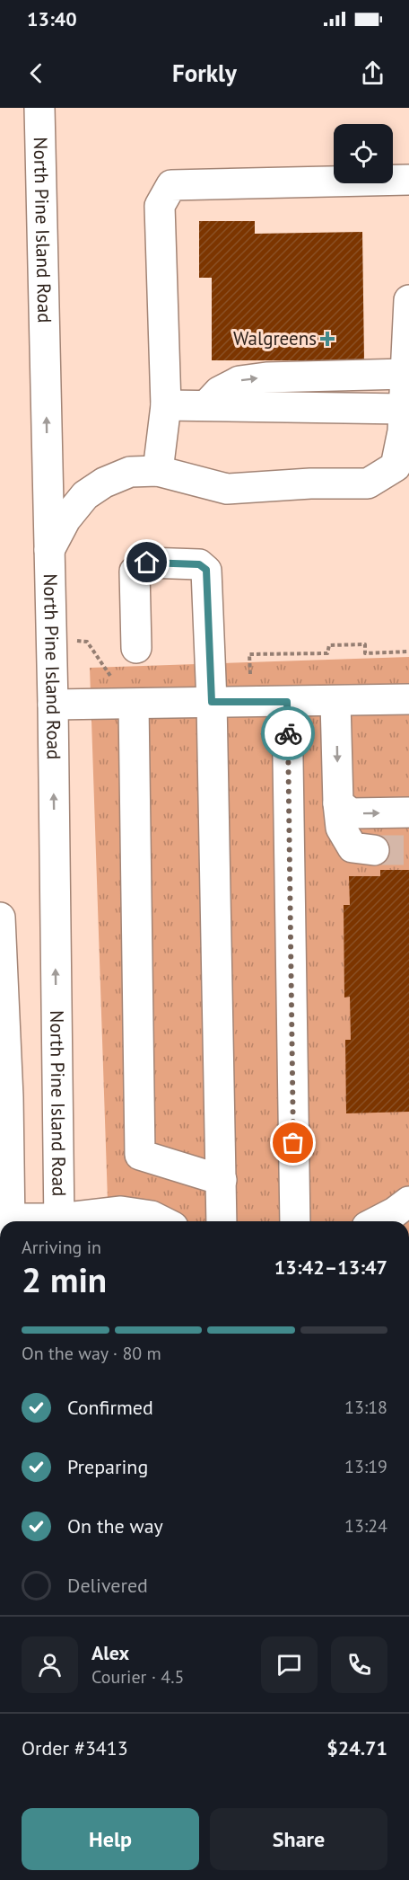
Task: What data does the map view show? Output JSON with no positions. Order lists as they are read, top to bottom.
{
  "streets": {
    "main road": ["North Pine Island Road"]
  },
  "places": {
    "health": ["Walgreens"]
  },
  "page": {
    "status": "13:40",
    "header": "Forkly",
    "heading": ["2 min", "Arriving in", "13:42–13:47"],
    "panel": [
      "Alex",
      "Courier · 4.5",
      "Order #3413",
      "$24.71"
    ],
    "bar": "On the way · 80 m",
    "list": [
      ["Confirmed", "13:18"],
      ["Preparing", "13:19"],
      ["On the way", "13:24"],
      "Delivered"
    ],
    "buttons": ["Help", "Share"]
  }
}
